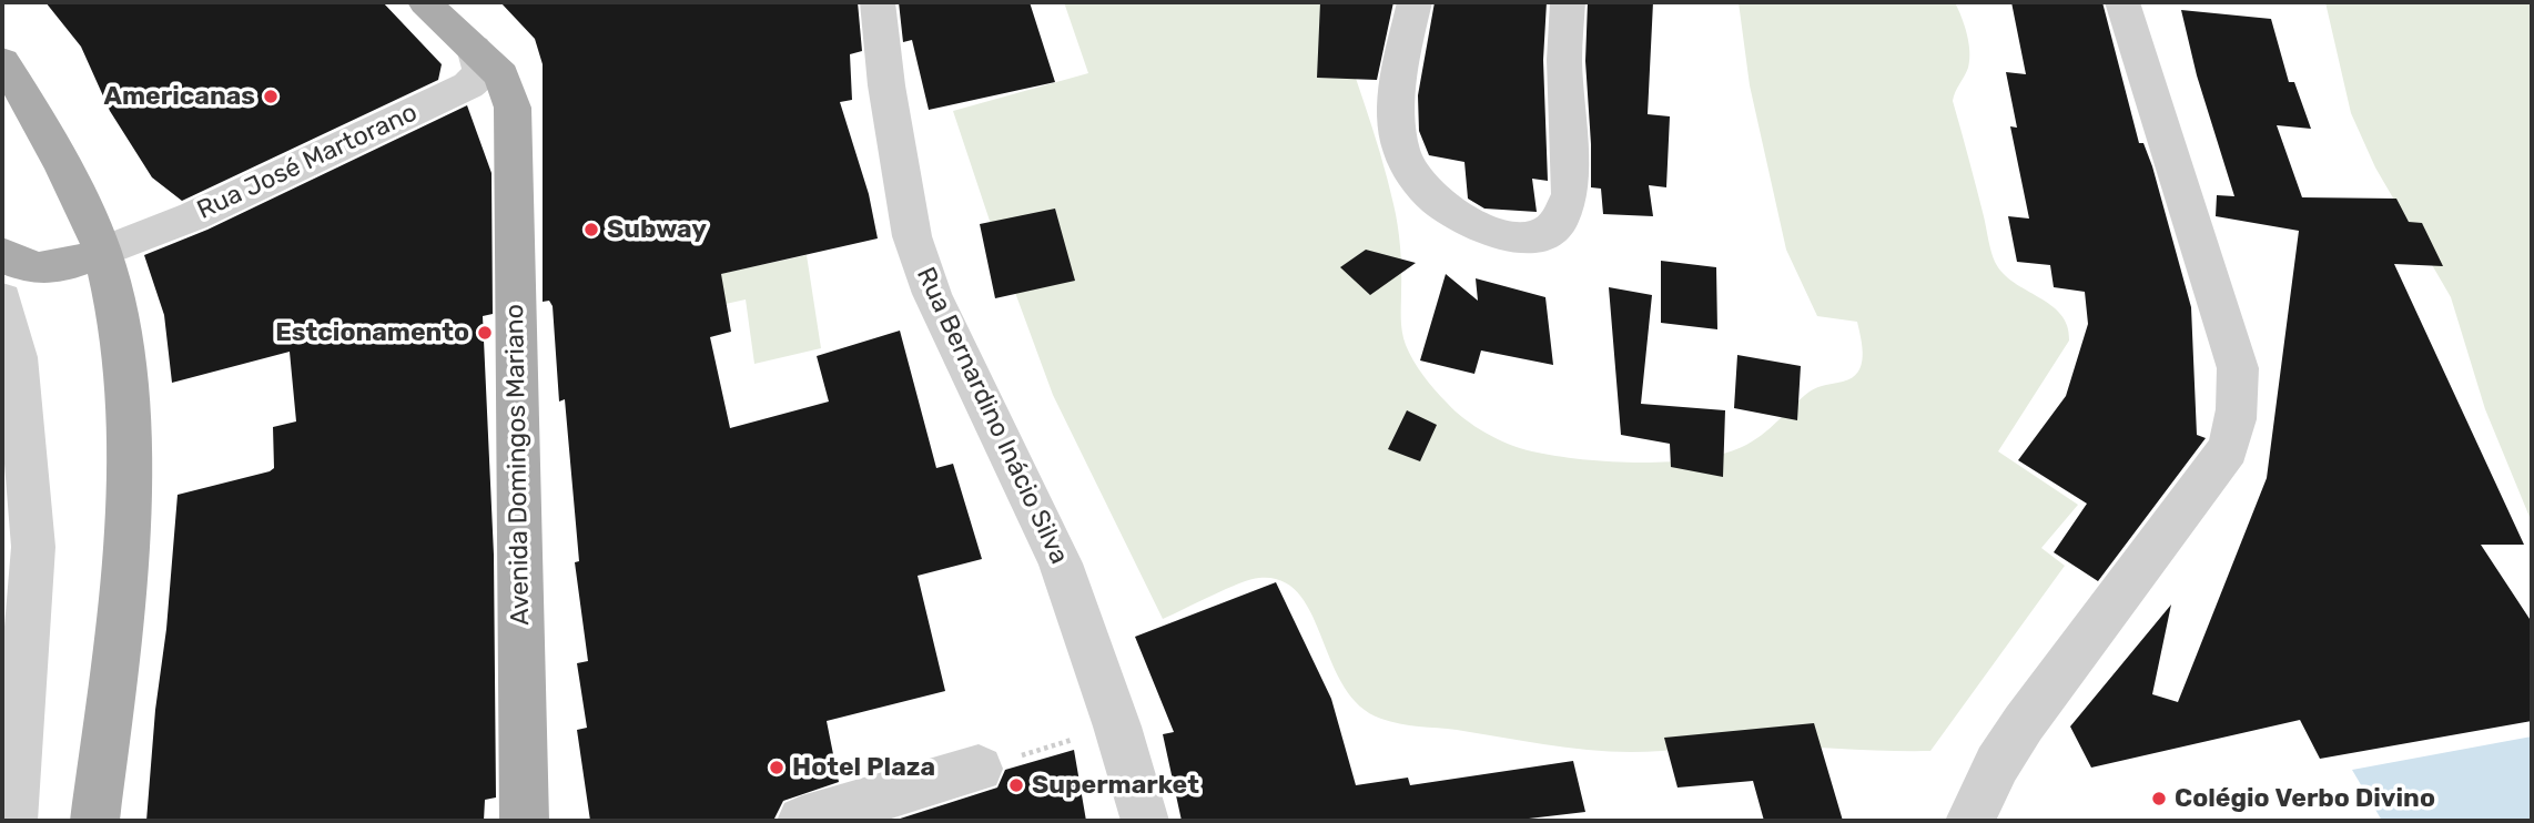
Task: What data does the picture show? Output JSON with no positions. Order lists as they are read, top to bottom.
{
  "streets": {
    "main road": ["Avenida Domingos Mariano"],
    "street": ["Rua José Martorano", "Rua Bernardino Inácio Silva"]
  },
  "crossings": [
    ["Rua José Martorano", "Avenida Domingos Mariano"]
  ],
  "places": [
    "Americanas",
    "Subway",
    "Estcionamento",
    "Hotel Plaza",
    "Supermarket",
    "Colégio Verbo Divino"
  ]
}
